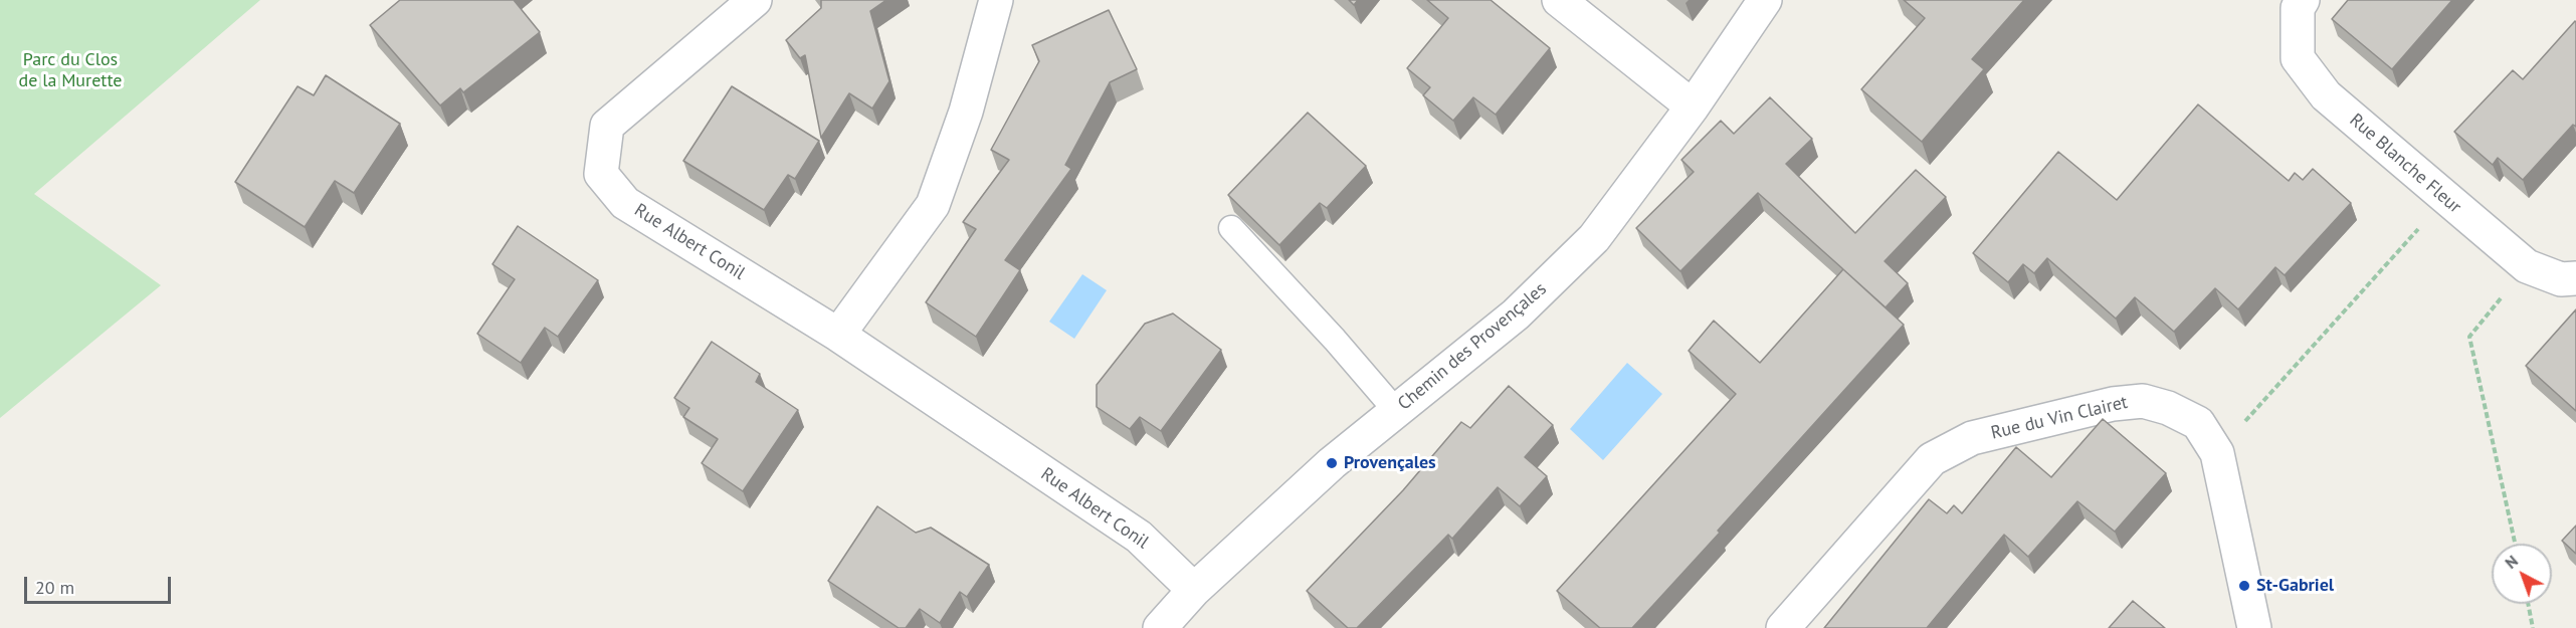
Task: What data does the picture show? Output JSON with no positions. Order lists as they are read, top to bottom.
{
  "streets": {
    "street": [
      "Rue Blanche Fleur",
      "Rue Albert Conil",
      "Chemin des Provençales",
      "Rue du Vin Clairet"
    ]
  },
  "crossings": [
    ["Rue Albert Conil", "Chemin des Provençales"]
  ],
  "parks": ["Parc du Clos de la Murette"],
  "places": ["Provençales", "St-Gabriel"],
  "scale_bar": "20 m",
  "north": "top left"
}
